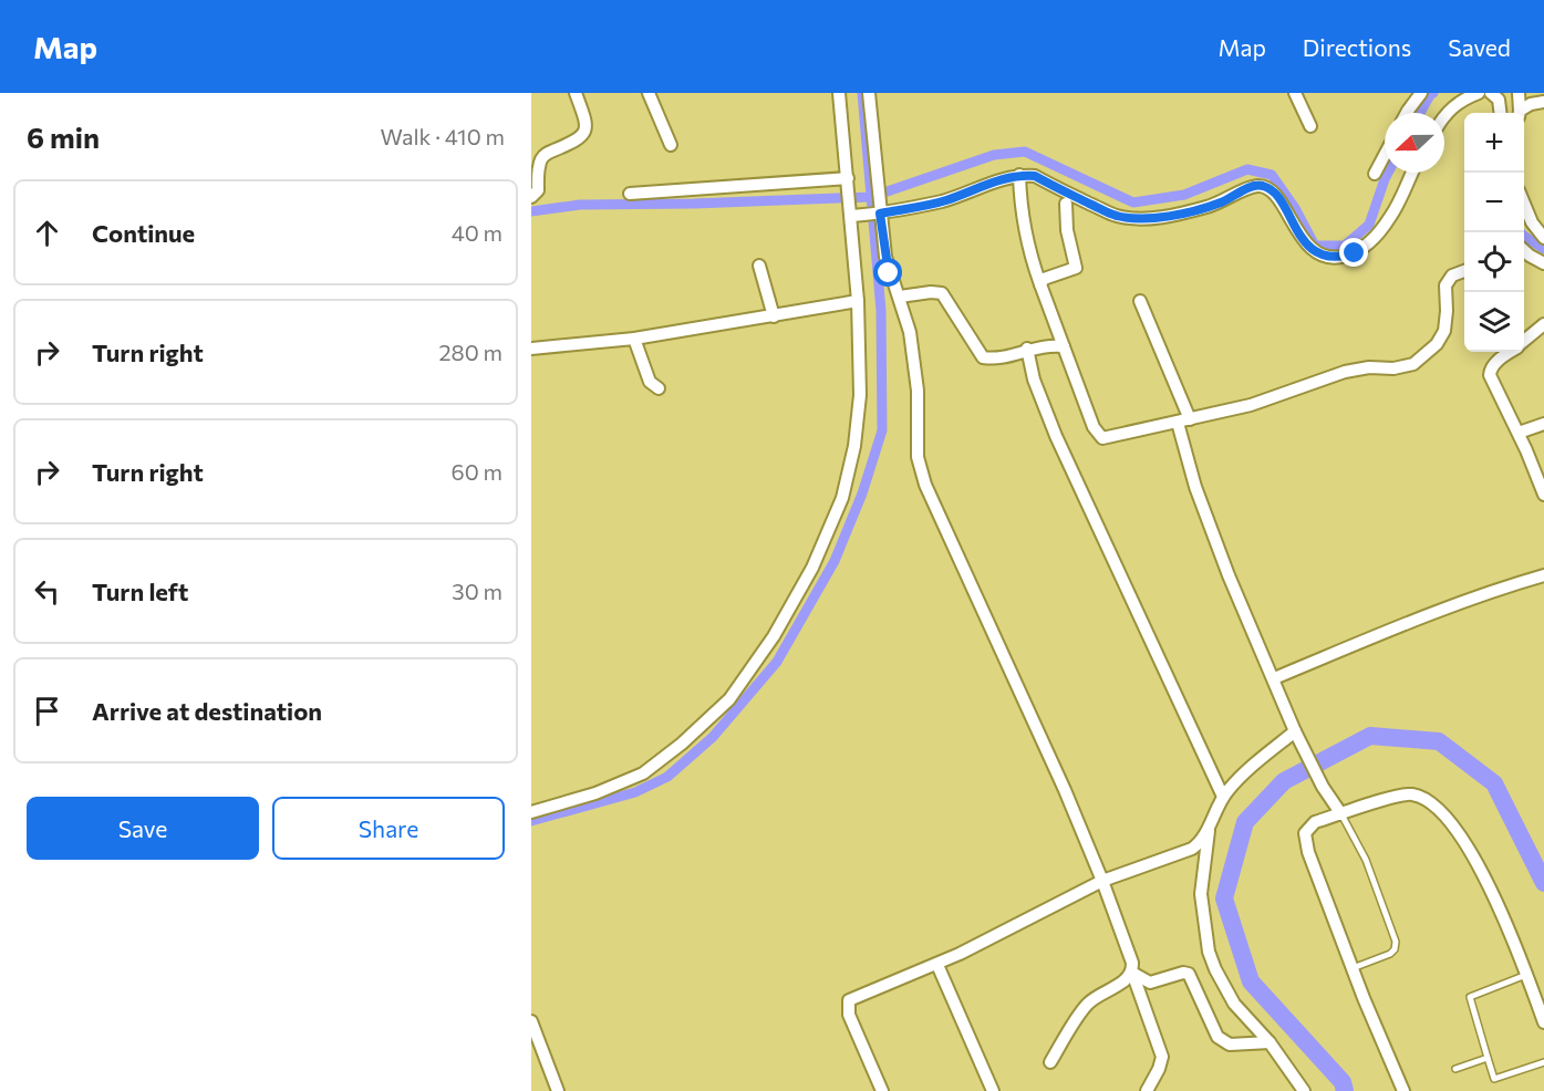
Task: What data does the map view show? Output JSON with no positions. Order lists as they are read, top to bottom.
{
  "north": "left",
  "page": {
    "header": "Map",
    "nav": ["Map", "Directions", "Saved"],
    "heading": ["6 min", "Walk · 410 m"],
    "map_buttons": ["+", "−"],
    "list": [
      ["Continue", "40 m"],
      ["Turn right", "280 m"],
      ["Turn right", "60 m"],
      ["Turn left", "30 m"],
      "Arrive at destination"
    ],
    "buttons": ["Save", "Share"]
  }
}
